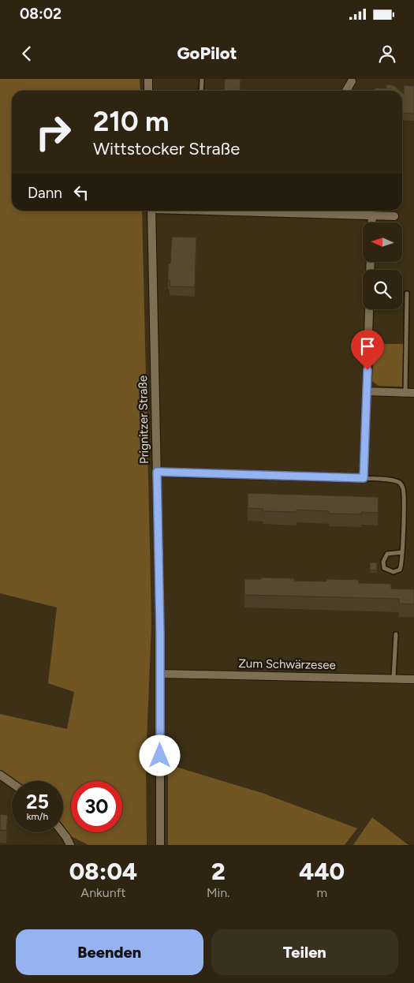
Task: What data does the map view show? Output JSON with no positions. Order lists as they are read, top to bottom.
{
  "streets": {
    "street": ["Prignitzer Straße", "Zum Schwärzesee"]
  },
  "crossings": [
    ["Prignitzer Straße", "Zum Schwärzesee"]
  ],
  "north": "left",
  "page": {
    "status": "08:02",
    "header": "GoPilot",
    "turn": ["210 m", "Wittstocker Straße"],
    "then": "Dann",
    "speed": "25 km/h",
    "limit": "30",
    "eta": [
      "08:04",
      "Ankunft",
      "2",
      "Min.",
      "440",
      "m"
    ],
    "buttons": ["Beenden", "Teilen"]
  }
}
